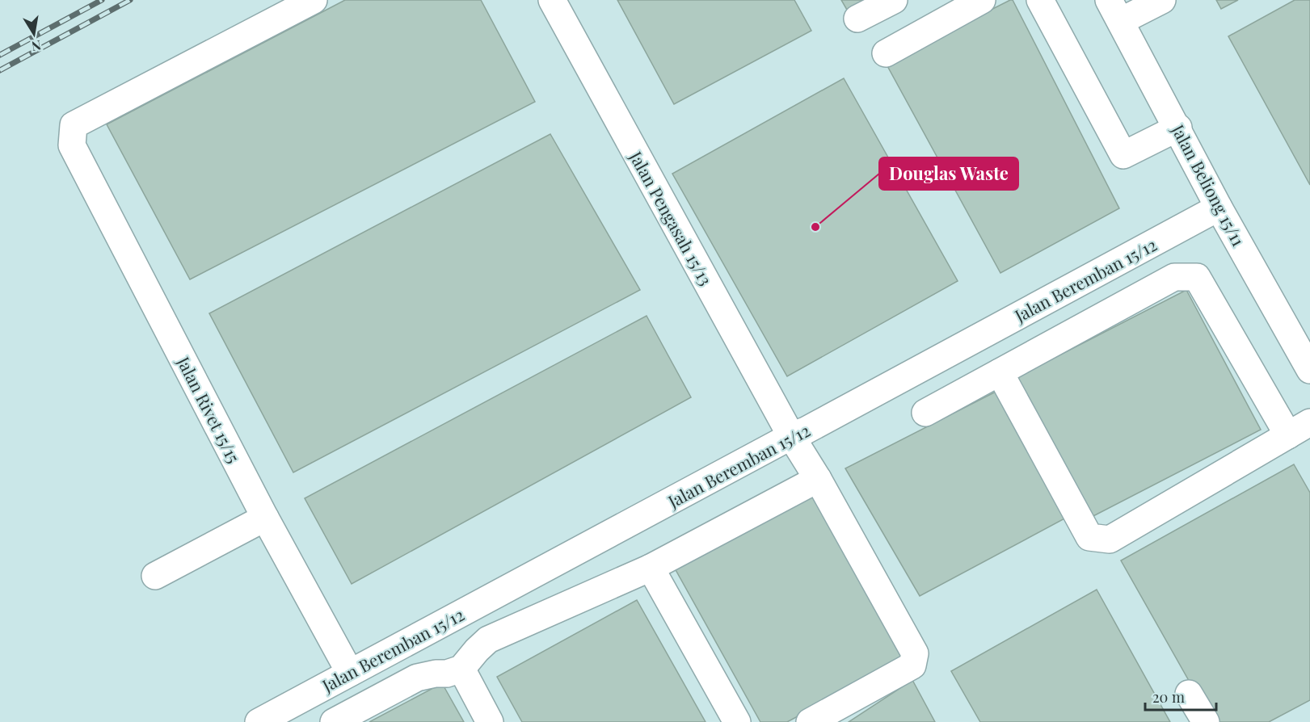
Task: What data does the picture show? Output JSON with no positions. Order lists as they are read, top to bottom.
{
  "streets": {
    "street": [
      "Jalan Beliong 15/11",
      "Jalan Pengasah 15/13",
      "Jalan Beremban 15/12",
      "Jalan Rivet 15/15"
    ]
  },
  "crossings": [
    ["Jalan Beliong 15/11", "Jalan Beremban 15/12"],
    ["Jalan Pengasah 15/13", "Jalan Beremban 15/12"],
    ["Jalan Beremban 15/12", "Jalan Rivet 15/15"]
  ],
  "places": ["Douglas Waste"],
  "scale_bar": "20 m",
  "north": "bottom"
}
